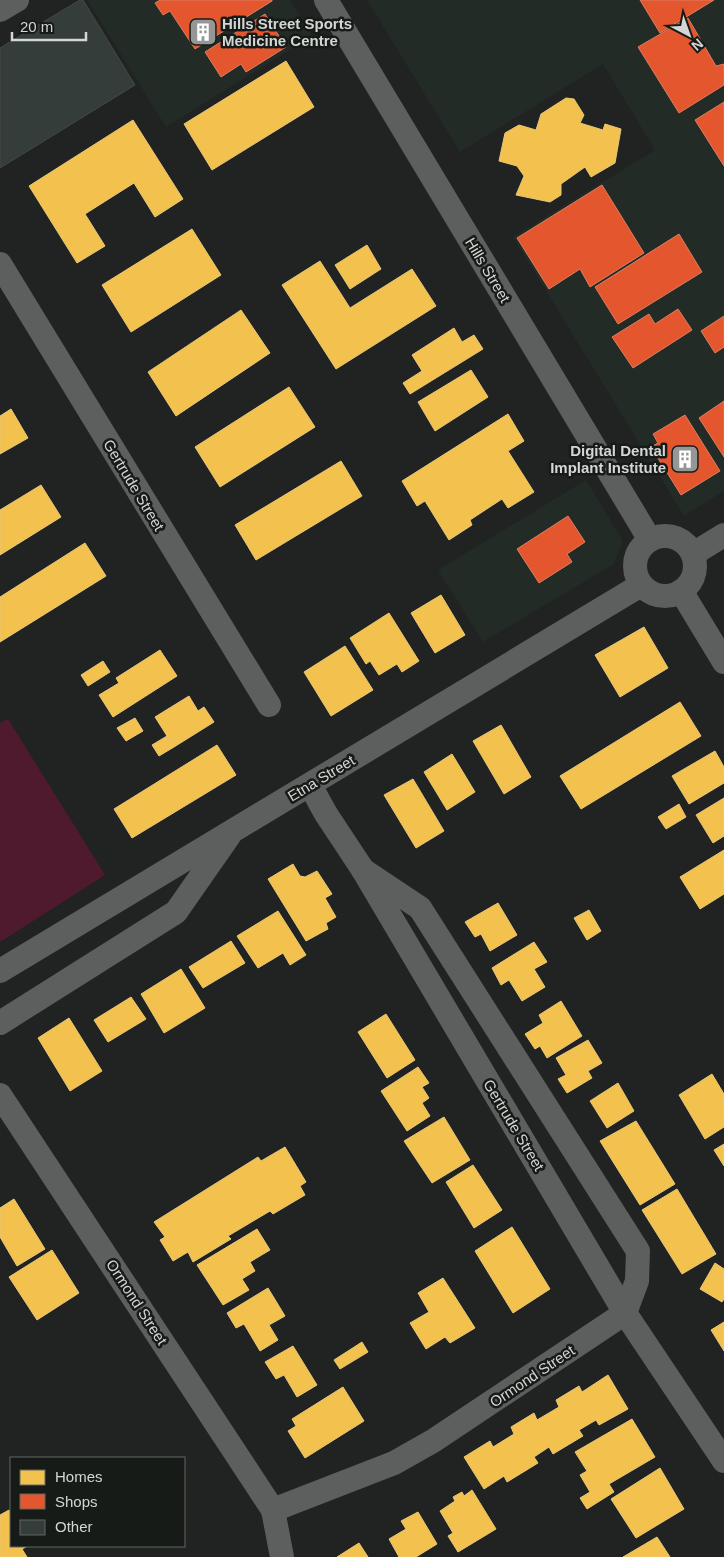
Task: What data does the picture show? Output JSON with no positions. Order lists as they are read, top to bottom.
{
  "streets": {
    "street": [
      "Hills Street",
      "Gertrude Street",
      "Etna Street",
      "Ormond Street"
    ]
  },
  "crossings": [
    ["Hills Street", "Etna Street"],
    ["Gertrude Street", "Etna Street"],
    ["Gertrude Street", "Ormond Street"]
  ],
  "places": {
    "building": ["Hills Street Sports Medicine Centre", "Digital Dental Implant Institute"]
  },
  "legend": ["Homes", "Shops", "Other"],
  "scale_bar": "20 m",
  "north": "bottom right"
}
